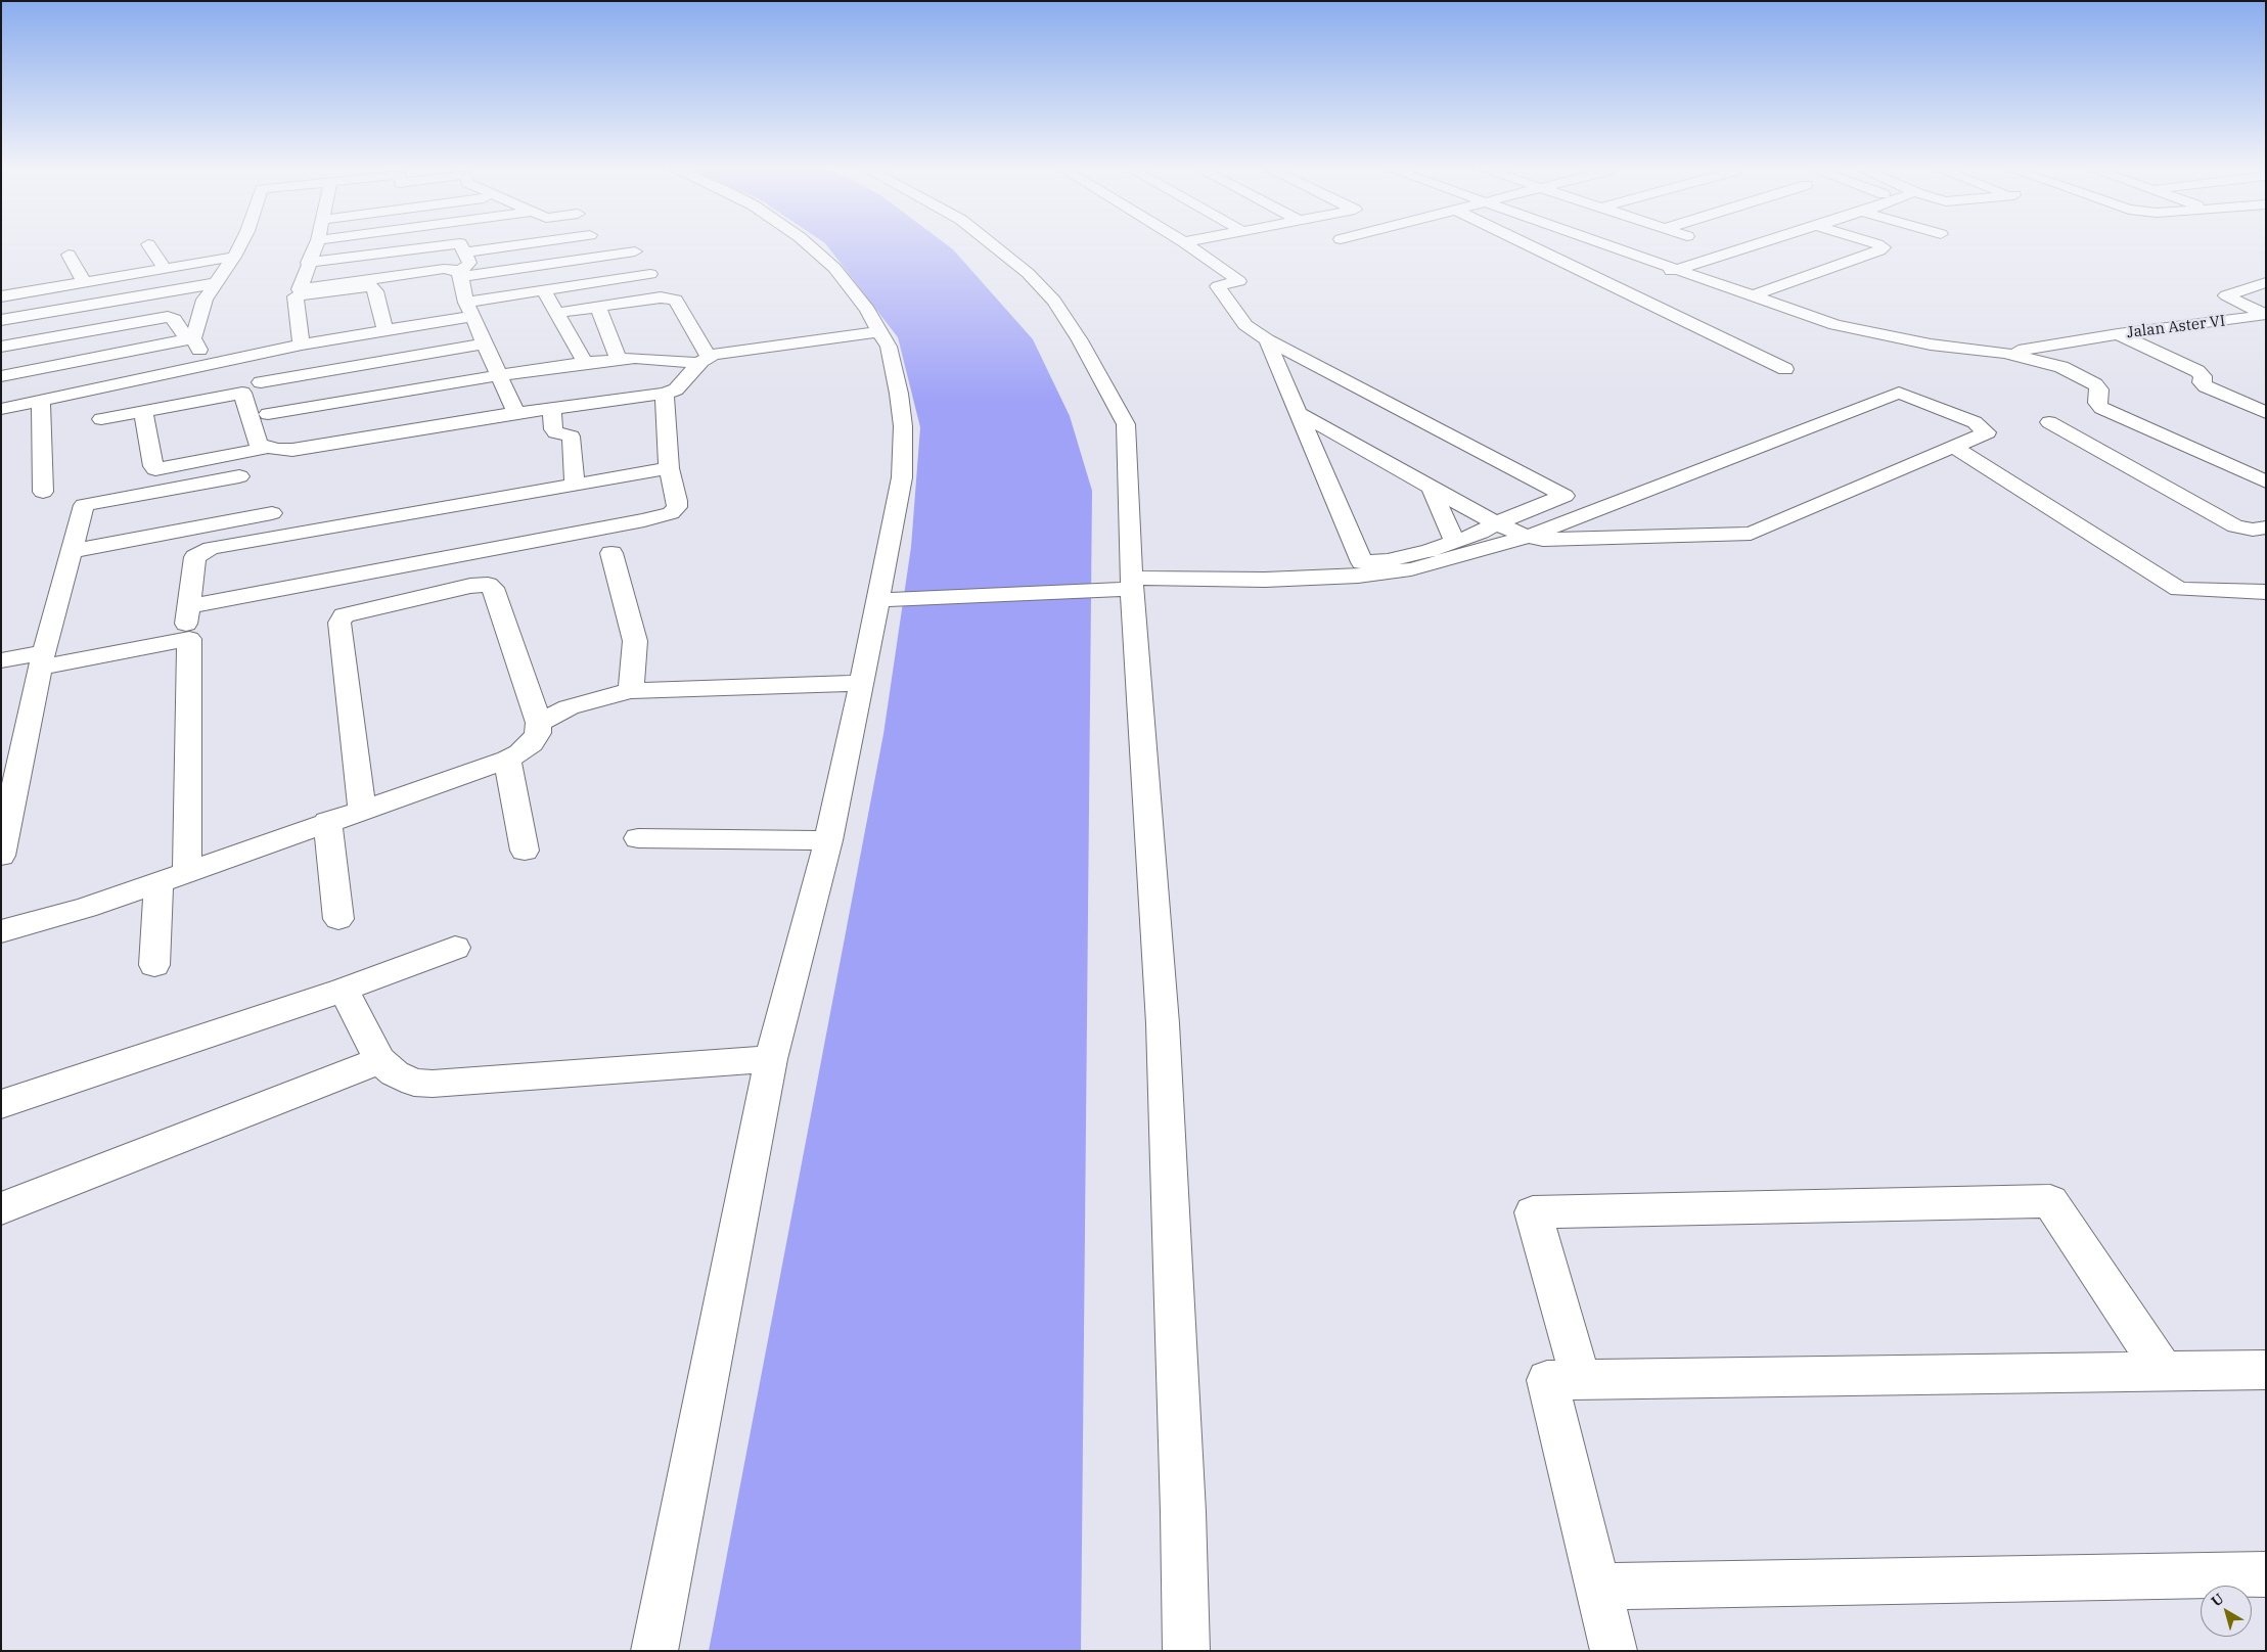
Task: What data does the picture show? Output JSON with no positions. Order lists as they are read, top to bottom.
{
  "streets": {
    "street": ["Jalan Aster VI"]
  },
  "north": "top left"
}
